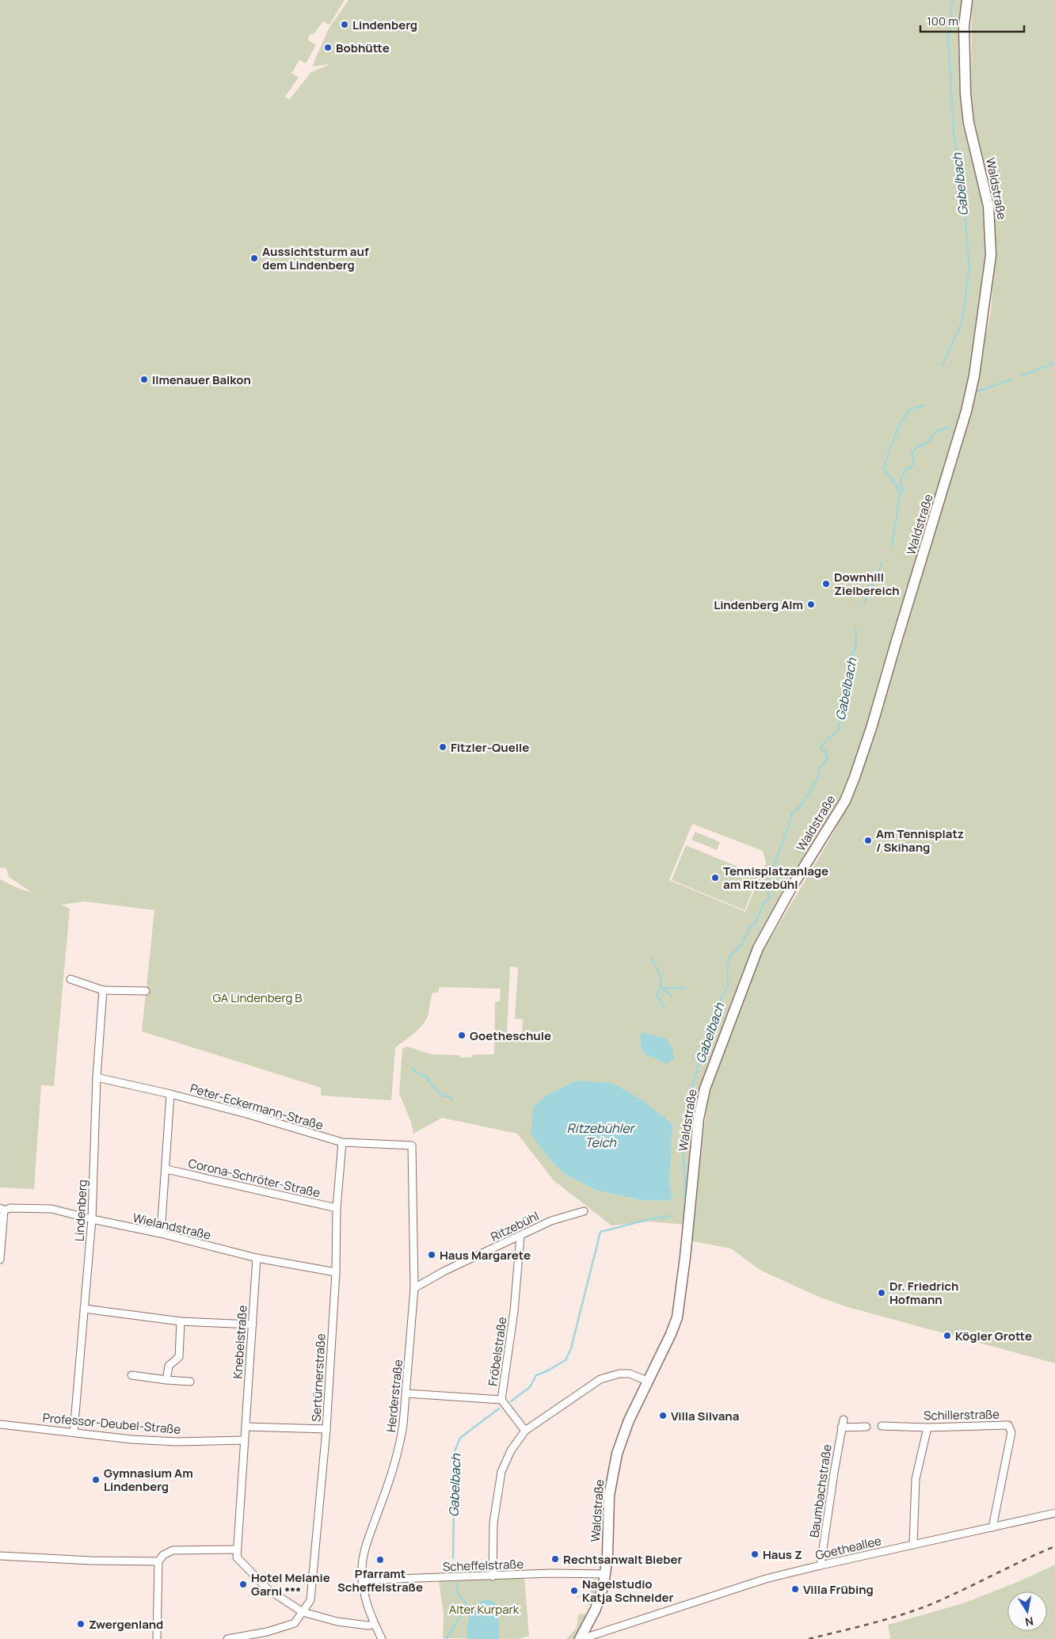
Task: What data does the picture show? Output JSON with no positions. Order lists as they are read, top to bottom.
{
  "streets": {
    "street": [
      "Waldstraße",
      "Peter-Eckermann-Straße",
      "Corona-Schröter-Straße",
      "Lindenberg",
      "Wielandstraße",
      "Ritzebühl",
      "Knebelstraße",
      "Fröbelstraße",
      "Sertürnerstraße",
      "Herderstraße",
      "Schillerstraße",
      "Professor-Deubel-Straße",
      "Baumbachstraße",
      "Goetheallee",
      "Scheffelstraße"
    ]
  },
  "crossings": [
    ["Waldstraße", "Goetheallee"],
    ["Waldstraße", "Scheffelstraße"],
    ["Peter-Eckermann-Straße", "Lindenberg"],
    ["Peter-Eckermann-Straße", "Sertürnerstraße"],
    ["Peter-Eckermann-Straße", "Herderstraße"],
    ["Corona-Schröter-Straße", "Sertürnerstraße"],
    ["Lindenberg", "Wielandstraße"],
    ["Lindenberg", "Professor-Deubel-Straße"],
    ["Wielandstraße", "Knebelstraße"],
    ["Wielandstraße", "Sertürnerstraße"],
    ["Ritzebühl", "Fröbelstraße"],
    ["Ritzebühl", "Herderstraße"],
    ["Knebelstraße", "Professor-Deubel-Straße"],
    ["Fröbelstraße", "Herderstraße"],
    ["Herderstraße", "Scheffelstraße"],
    ["Schillerstraße", "Goetheallee"],
    ["Baumbachstraße", "Goetheallee"]
  ],
  "water": ["Gabelbach", "Ritzebühler Teich"],
  "parks": ["GA Lindenberg B", "Alter Kurpark"],
  "places": [
    "Lindenberg",
    "Bobhütte",
    "Aussichtsturm auf dem Lindenberg",
    "Ilmenauer Balkon",
    "Downhill Zielbereich",
    "Lindenberg Alm",
    "Fitzler-Quelle",
    "Am Tennisplatz / Skihang",
    "Tennisplatzanlage am Ritzebühl",
    "Goetheschule",
    "Haus Margarete",
    "Dr. Friedrich Hofmann",
    "Kögler Grotte",
    "Villa Silvana",
    "Gymnasium Am Lindenberg",
    "Haus Z",
    "Rechtsanwalt Bieber",
    "Pfarramt Scheffelstraße",
    "Hotel Melanie Garni ***",
    "Villa Frübing",
    "Nagelstudio Katja Schneider",
    "Zwergenland"
  ],
  "scale_bar": "100 m",
  "north": "bottom"
}
